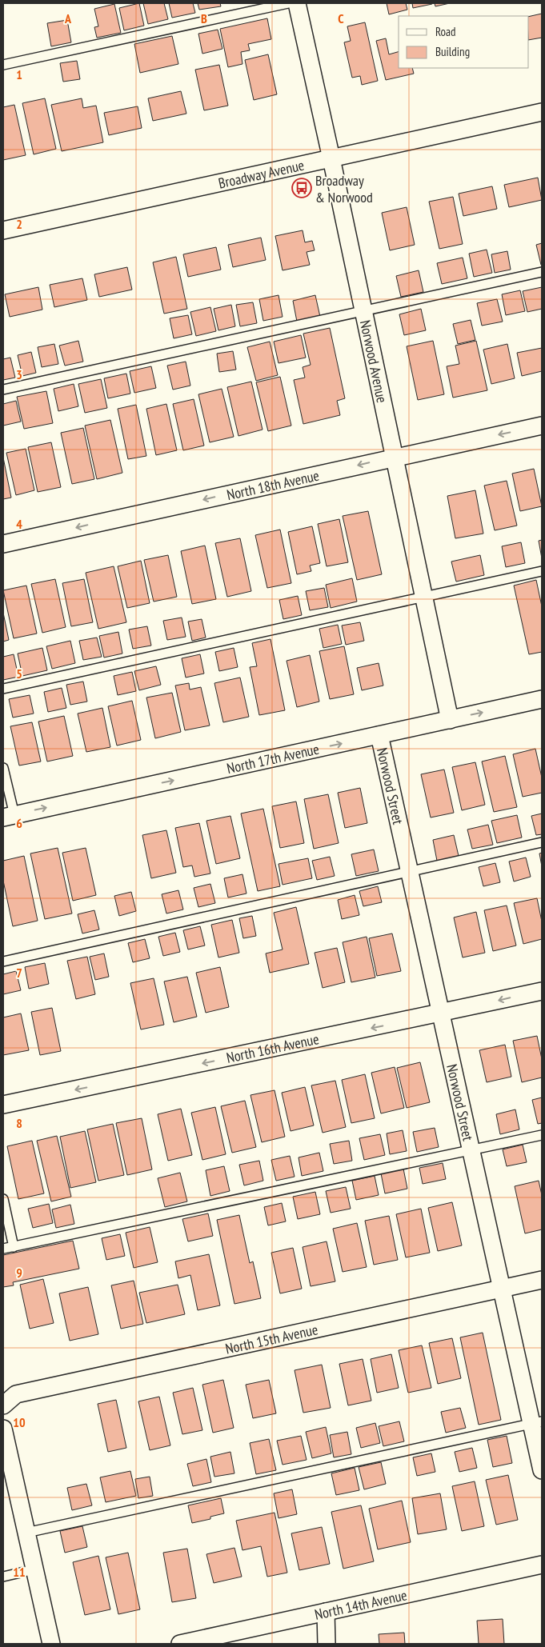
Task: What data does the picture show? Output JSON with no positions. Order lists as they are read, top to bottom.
{
  "streets": {
    "street": [
      "Broadway Avenue",
      "Norwood Avenue",
      "North 18th Avenue",
      "North 17th Avenue",
      "Norwood Street",
      "North 16th Avenue",
      "North 15th Avenue",
      "North 14th Avenue"
    ]
  },
  "crossings": [
    ["Broadway Avenue", "Norwood Avenue"],
    ["Norwood Avenue", "North 18th Avenue"],
    ["Norwood Avenue", "North 17th Avenue"],
    ["North 17th Avenue", "Norwood Street"],
    ["Norwood Street", "North 16th Avenue"],
    ["Norwood Street", "North 15th Avenue"]
  ],
  "one_way": ["North 18th Avenue", "North 17th Avenue", "North 16th Avenue"],
  "places": {
    "bus stop": ["Broadway & Norwood"]
  },
  "legend": ["Road", "Building"],
  "grid": {
    "columns": ["A", "B", "C"],
    "rows": [
      "1",
      "2",
      "3",
      "4",
      "5",
      "6",
      "7",
      "8",
      "9",
      "10",
      "11"
    ]
  }
}
